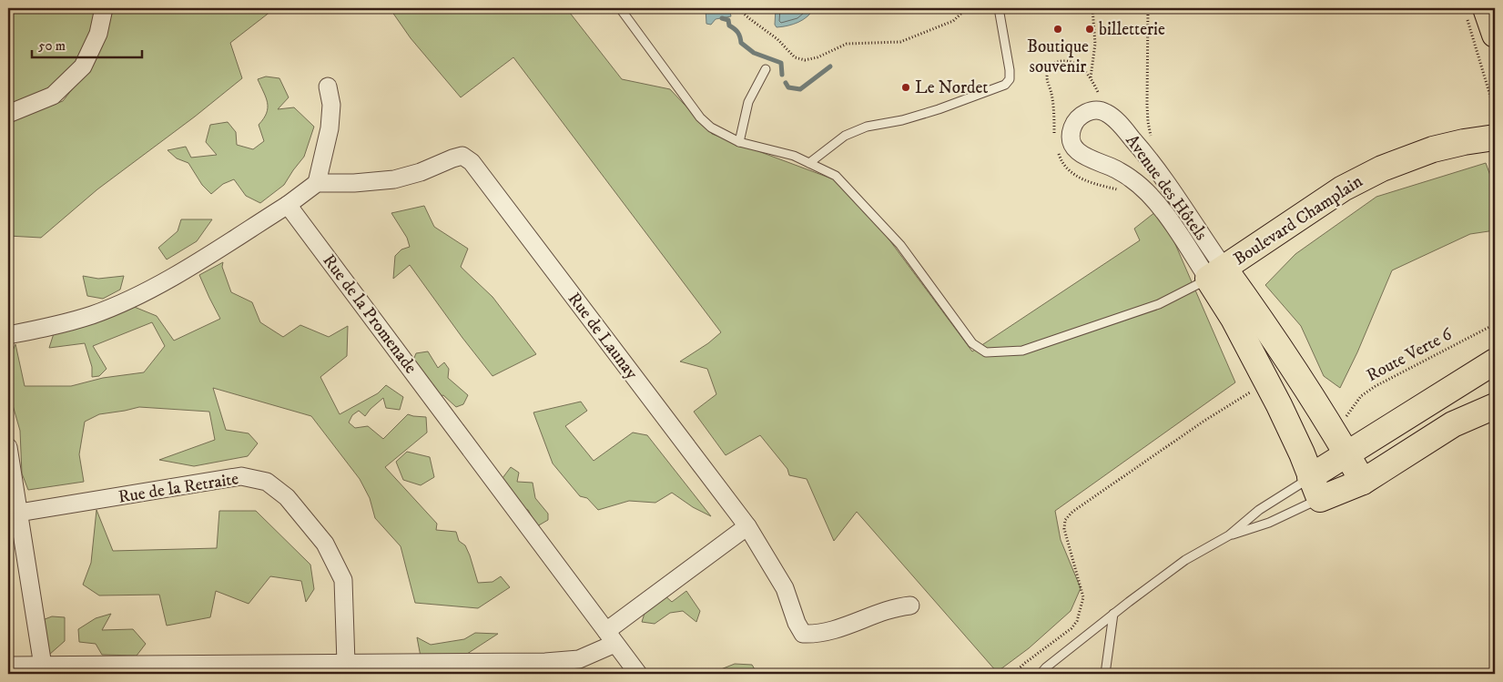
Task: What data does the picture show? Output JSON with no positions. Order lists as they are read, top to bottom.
{
  "streets": {
    "main road": ["Avenue des Hôtels", "Boulevard Champlain"],
    "street": ["Rue de la Promenade", "Rue de Launay", "Rue de la Retraite"],
    "path": ["Route Verte 6"]
  },
  "crossings": [
    ["Avenue des Hôtels", "Boulevard Champlain"]
  ],
  "places": ["Boutique souvenir", "billetterie", "Le Nordet"],
  "scale_bar": "50 m"
}
